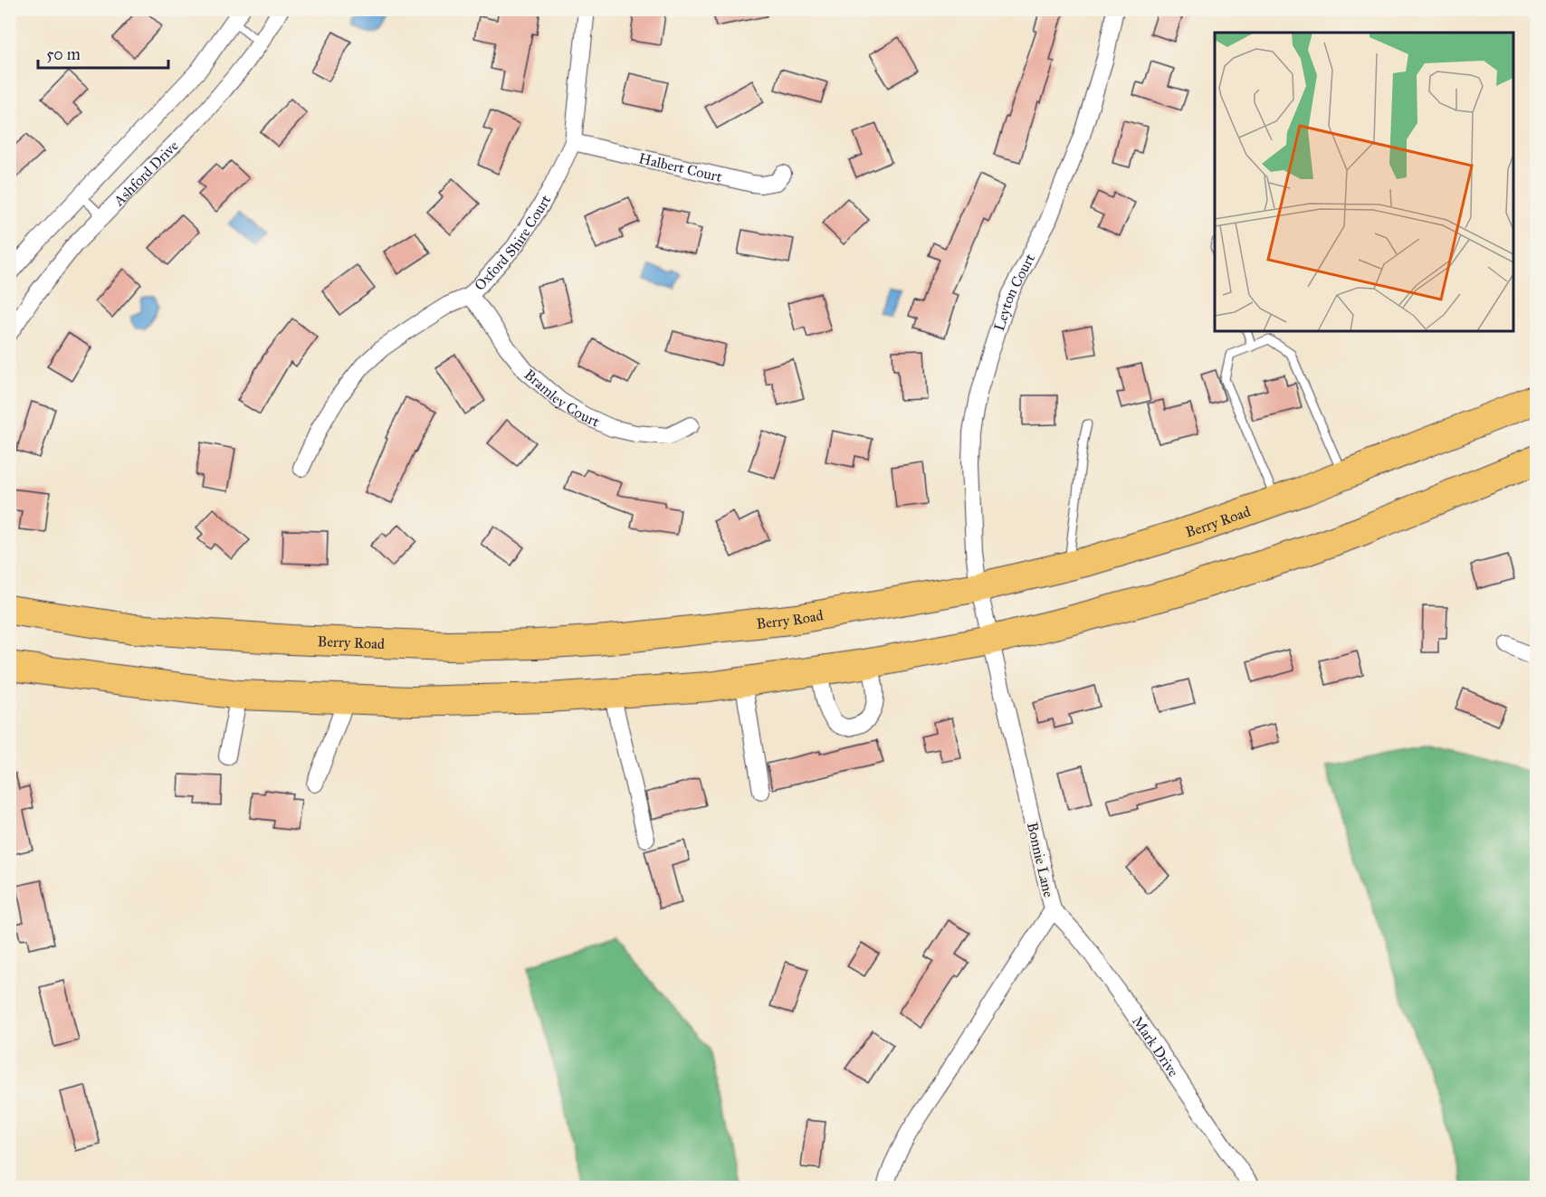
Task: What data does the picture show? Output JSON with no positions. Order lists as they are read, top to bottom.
{
  "streets": {
    "highway": ["Berry Road"],
    "street": [
      "Halbert Court",
      "Ashford Drive",
      "Oxford Shire Court",
      "Leyton Court",
      "Bramley Court",
      "Bonnie Lane",
      "Mark Drive"
    ]
  },
  "crossings": [
    ["Halbert Court", "Oxford Shire Court"],
    ["Oxford Shire Court", "Bramley Court"],
    ["Leyton Court", "Berry Road"],
    ["Leyton Court", "Bonnie Lane"],
    ["Berry Road", "Bonnie Lane"],
    ["Bonnie Lane", "Mark Drive"]
  ],
  "scale_bar": "50 m"
}
